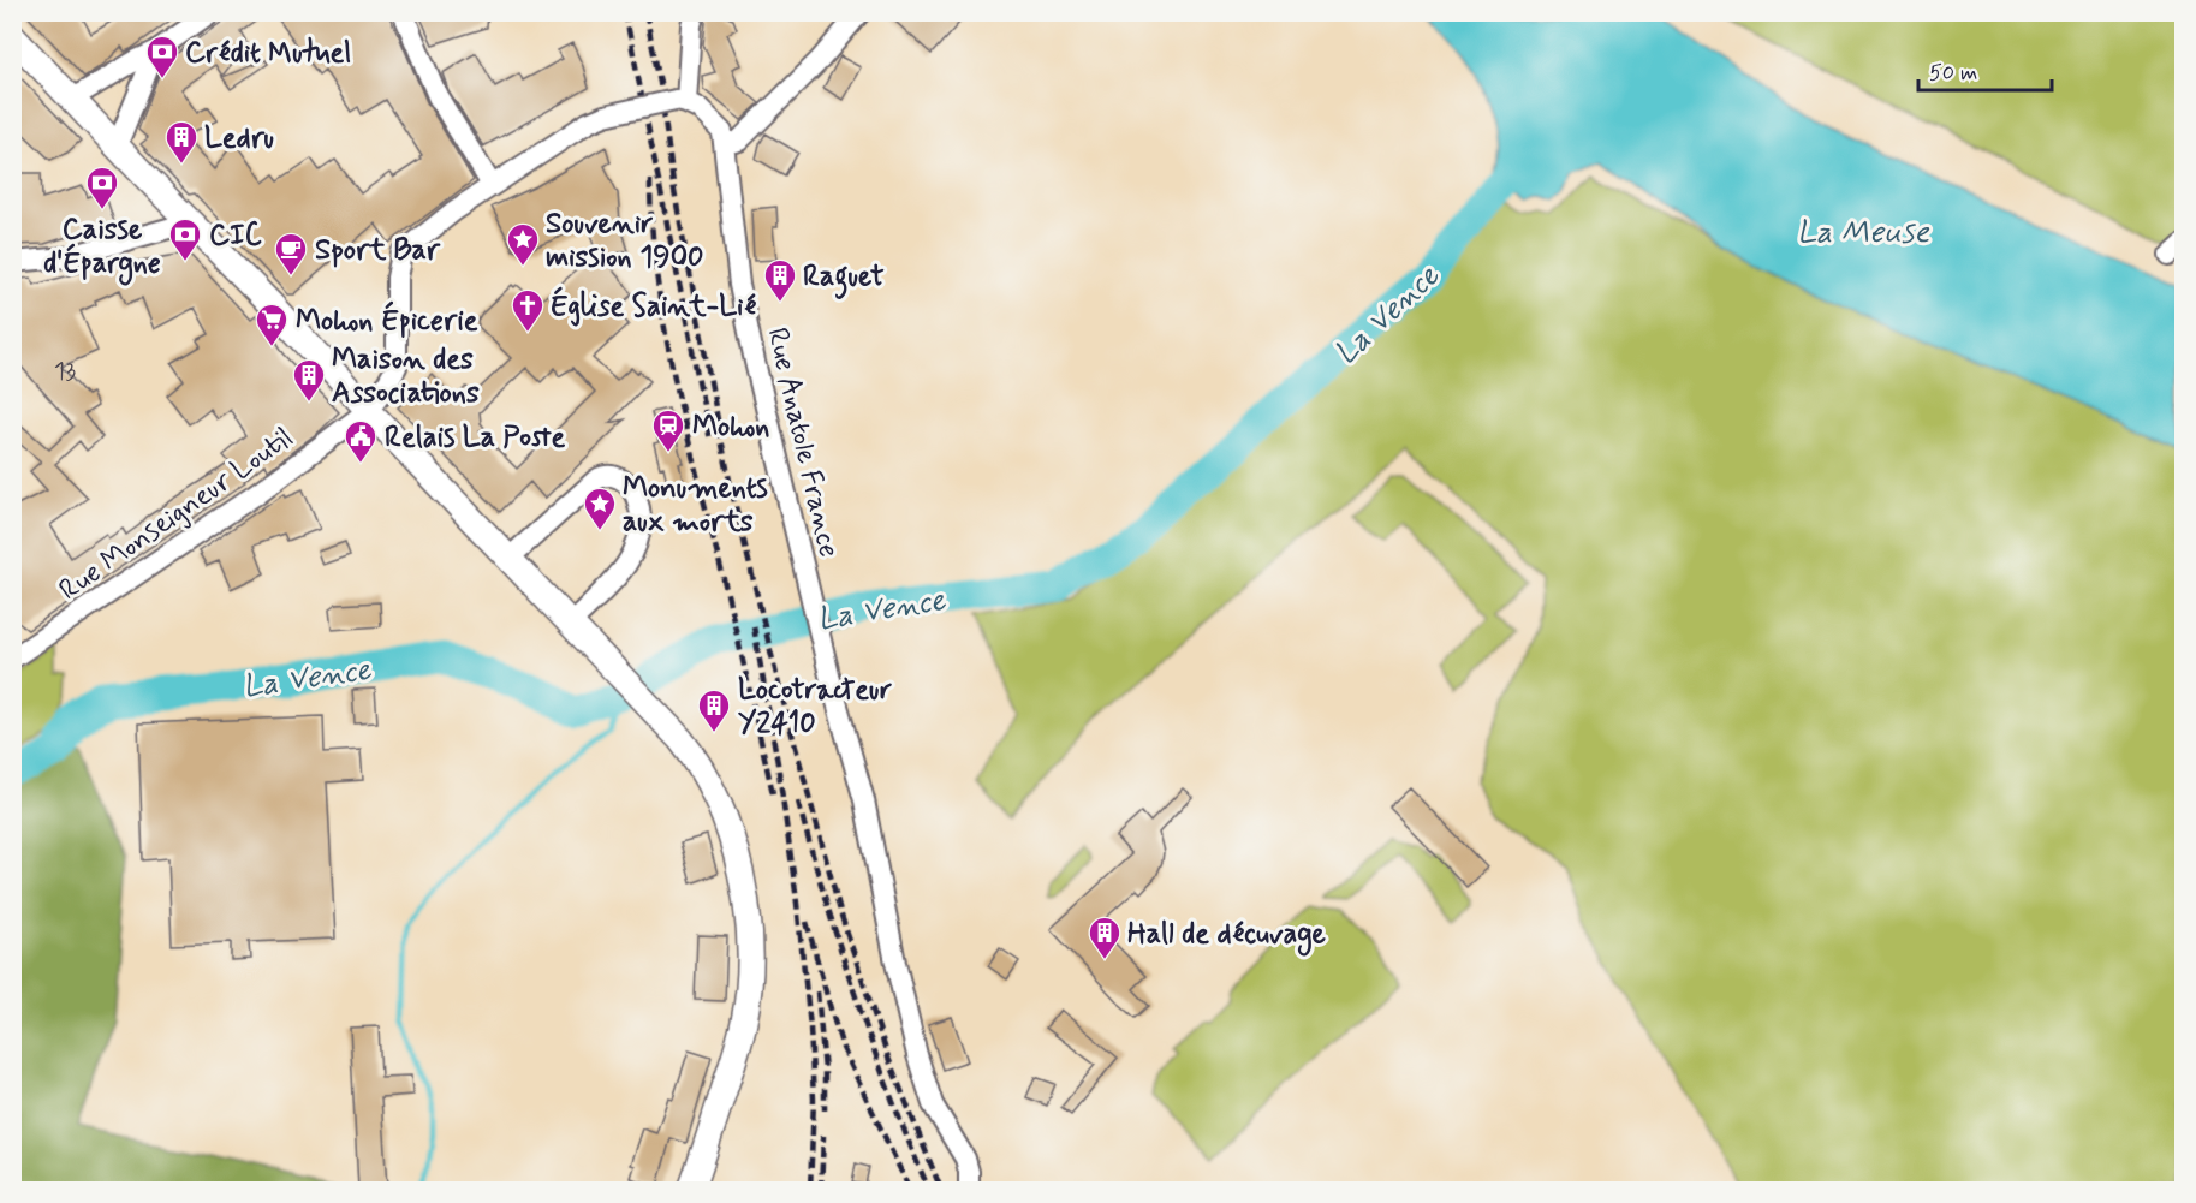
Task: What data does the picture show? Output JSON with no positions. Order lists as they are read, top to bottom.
{
  "streets": {
    "street": ["Rue Anatole France", "Rue Monseigneur Loutil"]
  },
  "water": ["La Meuse", "La Vence"],
  "places": {
    "bank": ["Crédit Mutuel", "Caisse d'Épargne", "CIC"],
    "building": [
      "Ledru",
      "Raguet",
      "Maison des Associations",
      "Locotracteur Y2410",
      "Hall de décuvage"
    ],
    "place": ["Souvenir mission 1900", "Monuments aux morts"],
    "cafe": ["Sport Bar"],
    "church": ["Église Saint-Lié"],
    "supermarket": ["Mohon Épicerie"],
    "station": ["Mohon"],
    "public building": ["Relais La Poste"]
  },
  "house_numbers": ["13"],
  "scale_bar": "50 m"
}
